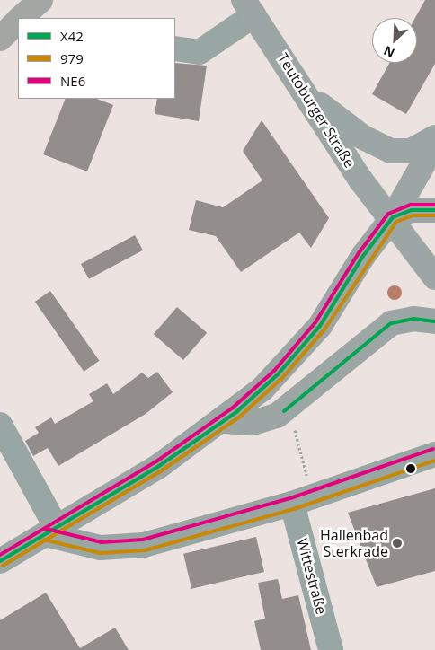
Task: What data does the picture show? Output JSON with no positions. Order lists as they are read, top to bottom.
{
  "streets": {
    "main road": ["Teutoburger Straße"],
    "street": ["Wittestraße"]
  },
  "places": ["Hallenbad Sterkrade"],
  "lines": ["transit line NE6", "transit line X42", "transit line 979"],
  "legend": ["X42", "979", "NE6"],
  "north": "bottom left"
}
